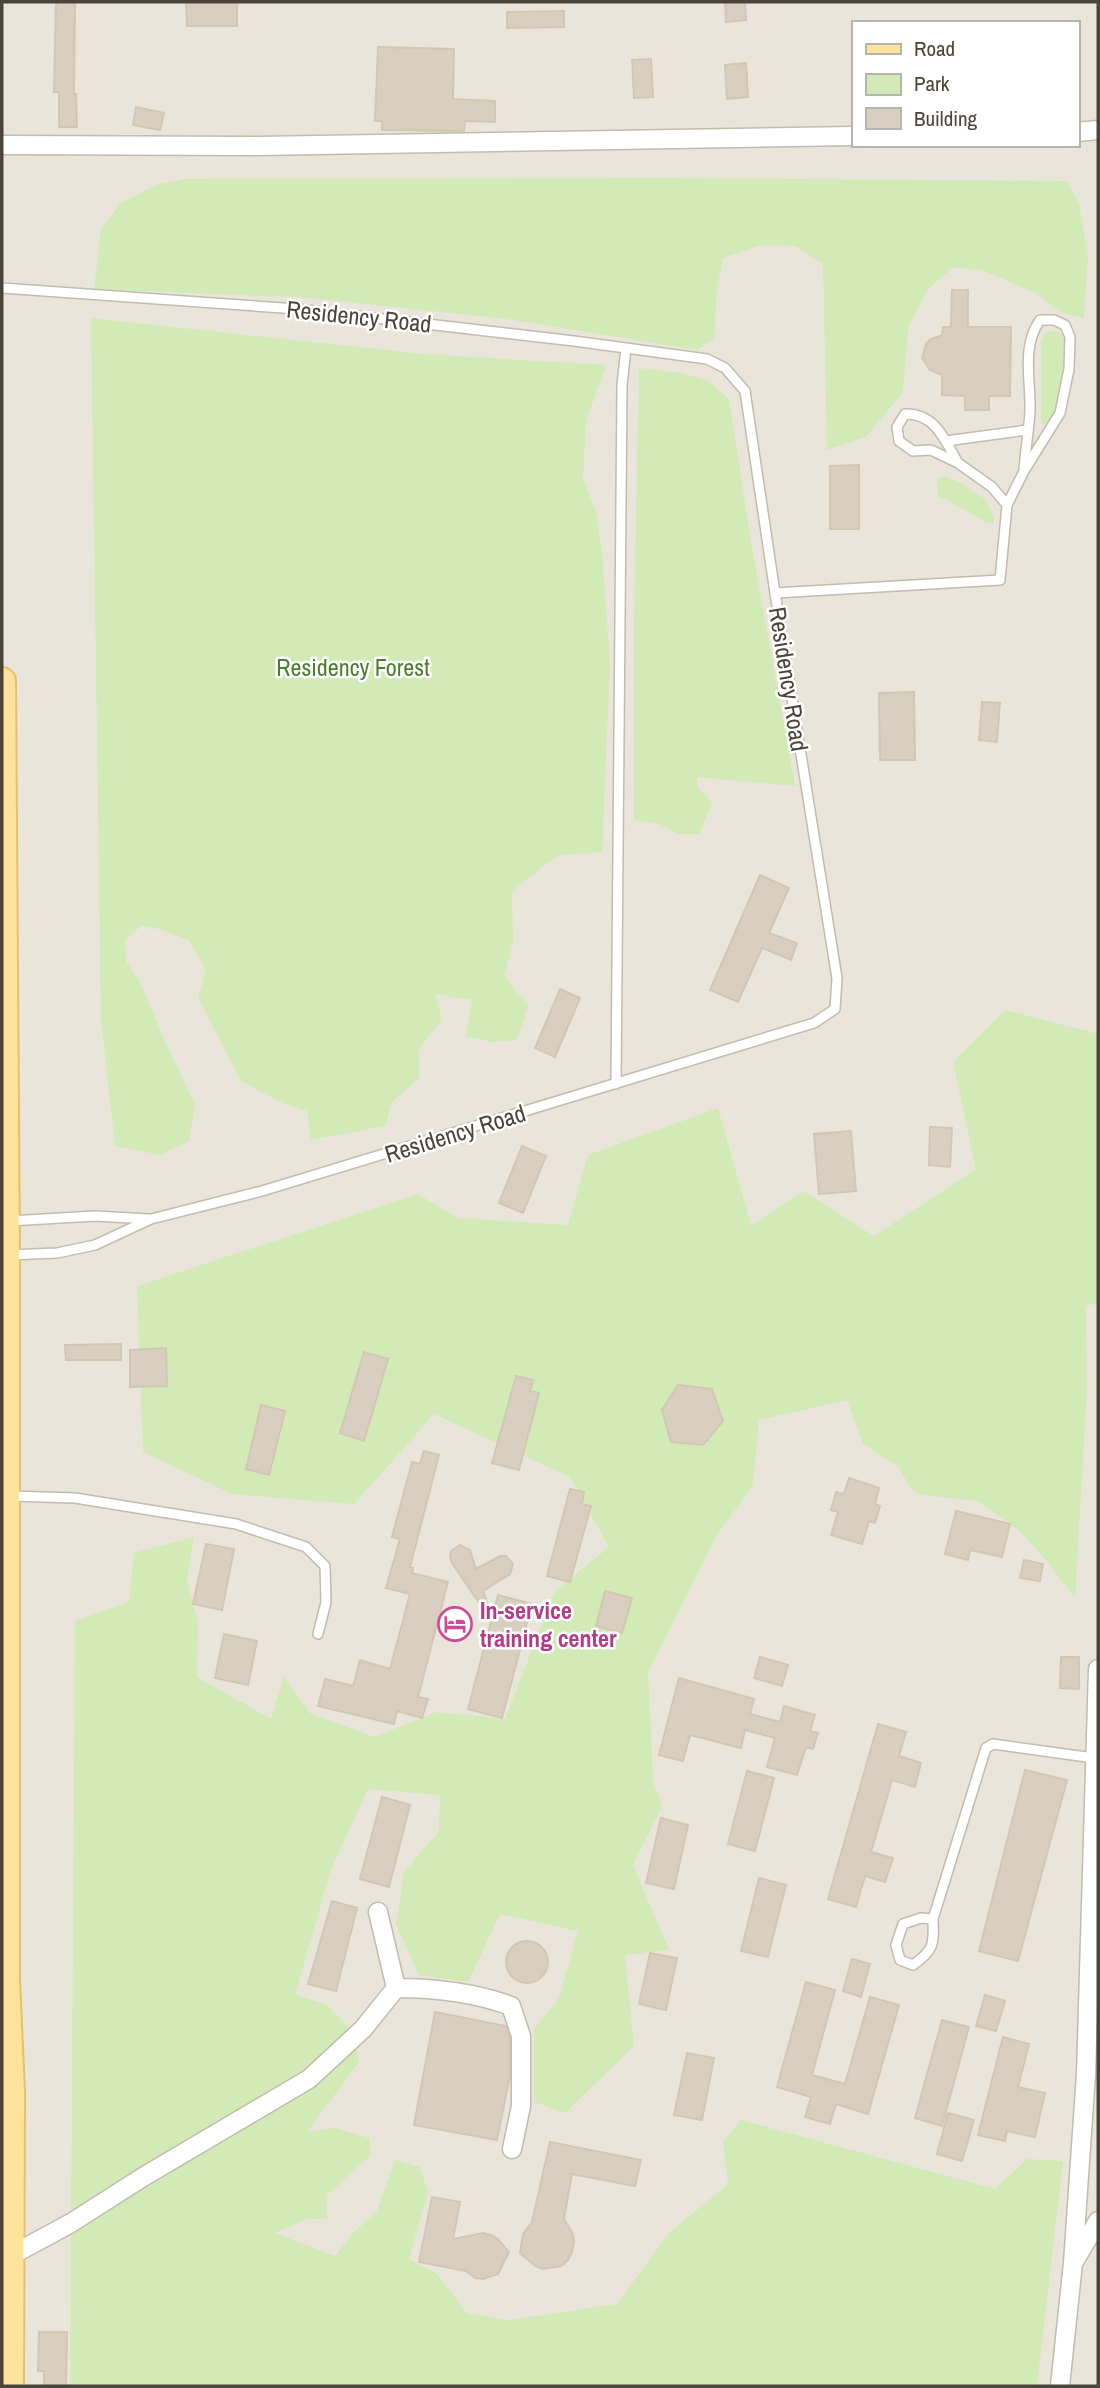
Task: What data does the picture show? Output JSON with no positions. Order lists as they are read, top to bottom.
{
  "streets": {
    "lane": ["Residency Road"]
  },
  "parks": ["Residency Forest"],
  "places": {
    "hotel": ["In-service training center"]
  },
  "legend": ["Road", "Park", "Building"]
}
